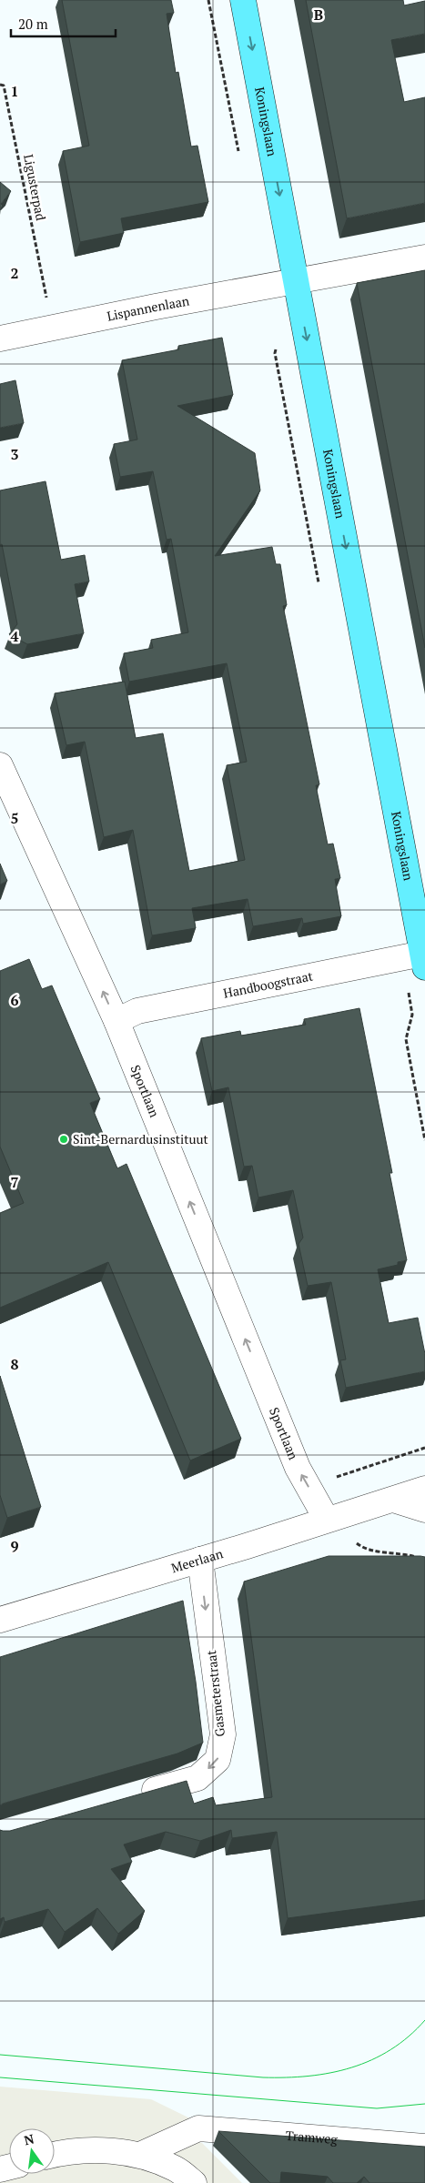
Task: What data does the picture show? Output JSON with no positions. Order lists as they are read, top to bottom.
{
  "streets": {
    "main road": ["Koningslaan"],
    "street": [
      "Lispannenlaan",
      "Handboogstraat",
      "Sportlaan",
      "Meerlaan",
      "Gasmeterstraat",
      "Tramweg"
    ],
    "path": ["Ligusterpad"]
  },
  "crossings": [
    ["Koningslaan", "Lispannenlaan"],
    ["Koningslaan", "Handboogstraat"],
    ["Handboogstraat", "Sportlaan"],
    ["Sportlaan", "Meerlaan"],
    ["Meerlaan", "Gasmeterstraat"]
  ],
  "one_way": ["Koningslaan", "Sportlaan", "Gasmeterstraat"],
  "places": ["Sint-Bernardusinstituut"],
  "scale_bar": "20 m",
  "north": "top",
  "grid": {
    "columns": ["B"],
    "rows": [
      "1",
      "2",
      "3",
      "4",
      "5",
      "6",
      "7",
      "8",
      "9"
    ]
  }
}
